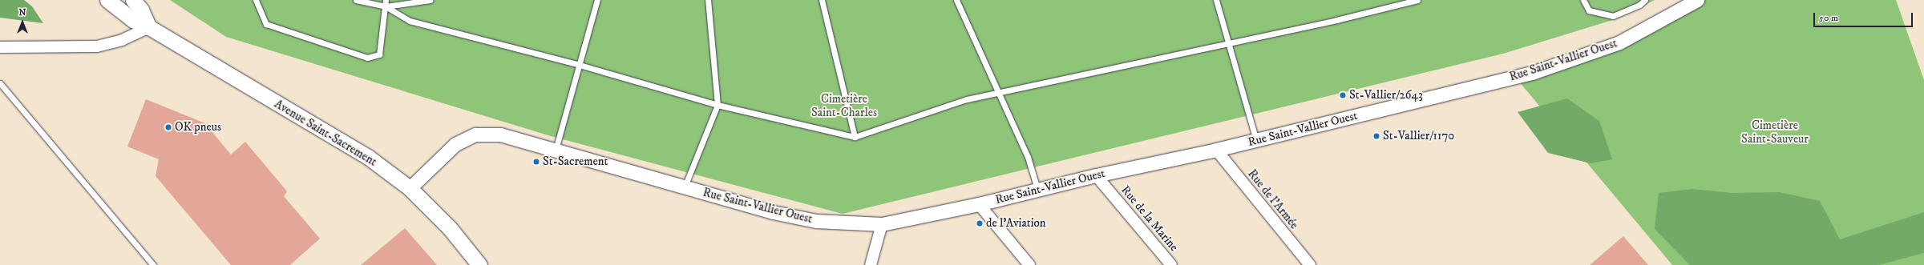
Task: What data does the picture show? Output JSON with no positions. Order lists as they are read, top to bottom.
{
  "streets": {
    "main road": ["Avenue Saint-Sacrement"],
    "street": ["Rue Saint-Vallier Ouest", "Rue de l'Armée", "Rue de la Marine"]
  },
  "crossings": [
    ["Rue Saint-Vallier Ouest", "Avenue Saint-Sacrement"],
    ["Rue Saint-Vallier Ouest", "Rue de l'Armée"],
    ["Rue Saint-Vallier Ouest", "Rue de la Marine"]
  ],
  "parks": ["Cimetière Saint-Charles", "Cimetière Saint-Sauveur"],
  "places": [
    "St-Vallier/2643",
    "OK pneus",
    "St-Vallier/1170",
    "St-Sacrement",
    "de l'Aviation"
  ],
  "scale_bar": "50 m",
  "north": "top"
}
